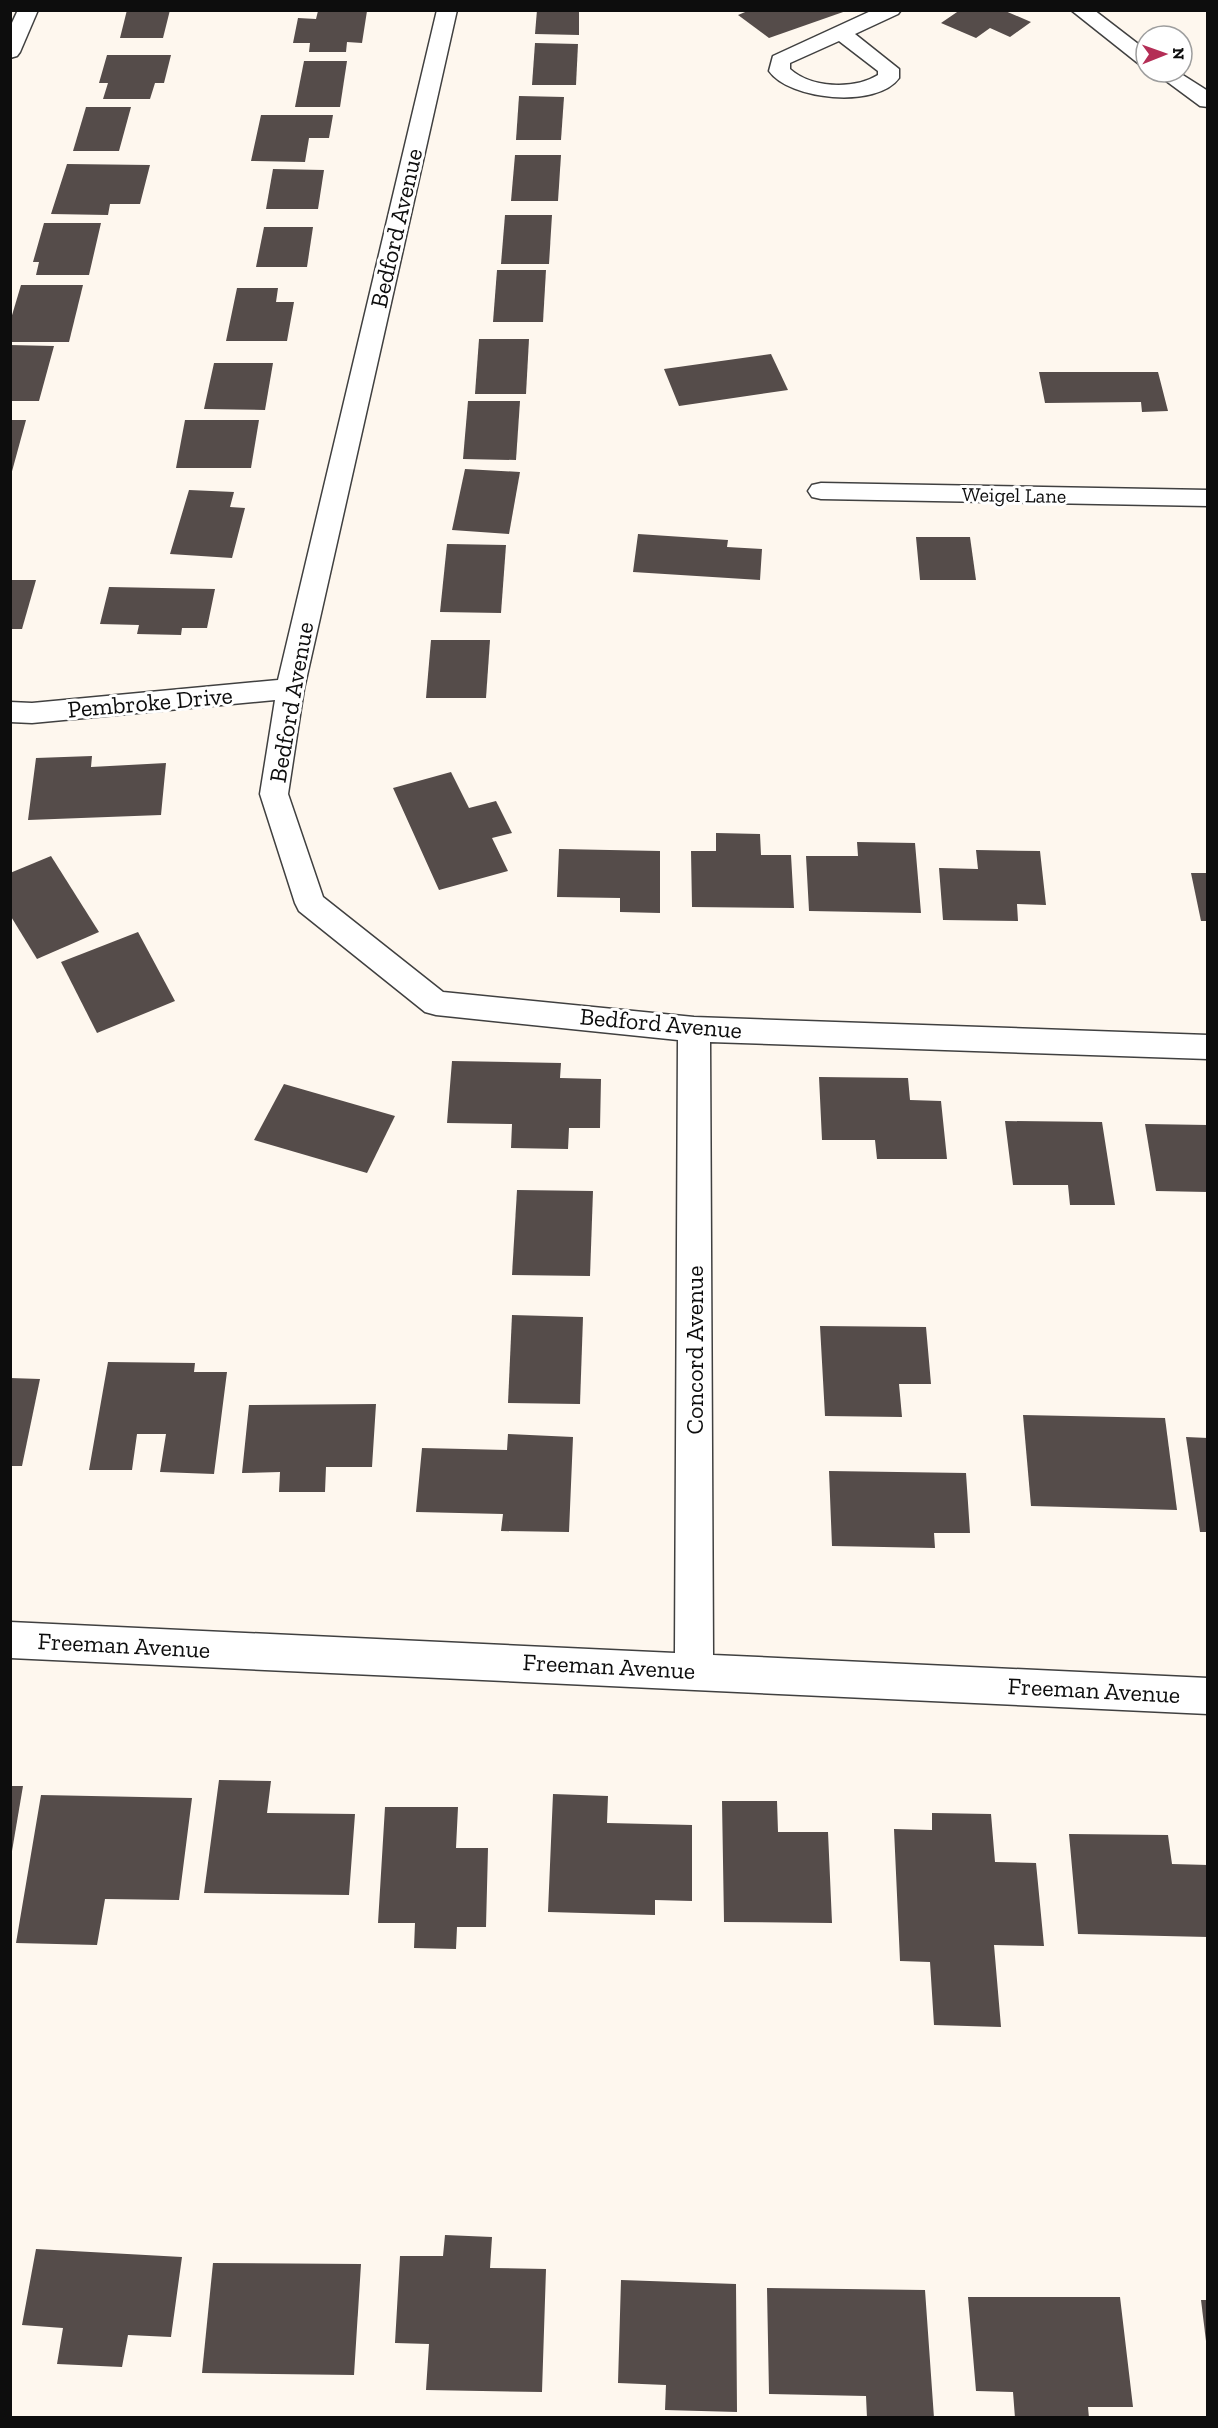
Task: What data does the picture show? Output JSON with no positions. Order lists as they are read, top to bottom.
{
  "streets": {
    "street": [
      "Bedford Avenue",
      "Weigel Lane",
      "Pembroke Drive",
      "Concord Avenue",
      "Freeman Avenue"
    ]
  },
  "crossings": [
    ["Bedford Avenue", "Pembroke Drive"],
    ["Bedford Avenue", "Concord Avenue"],
    ["Concord Avenue", "Freeman Avenue"]
  ],
  "north": "right"
}
